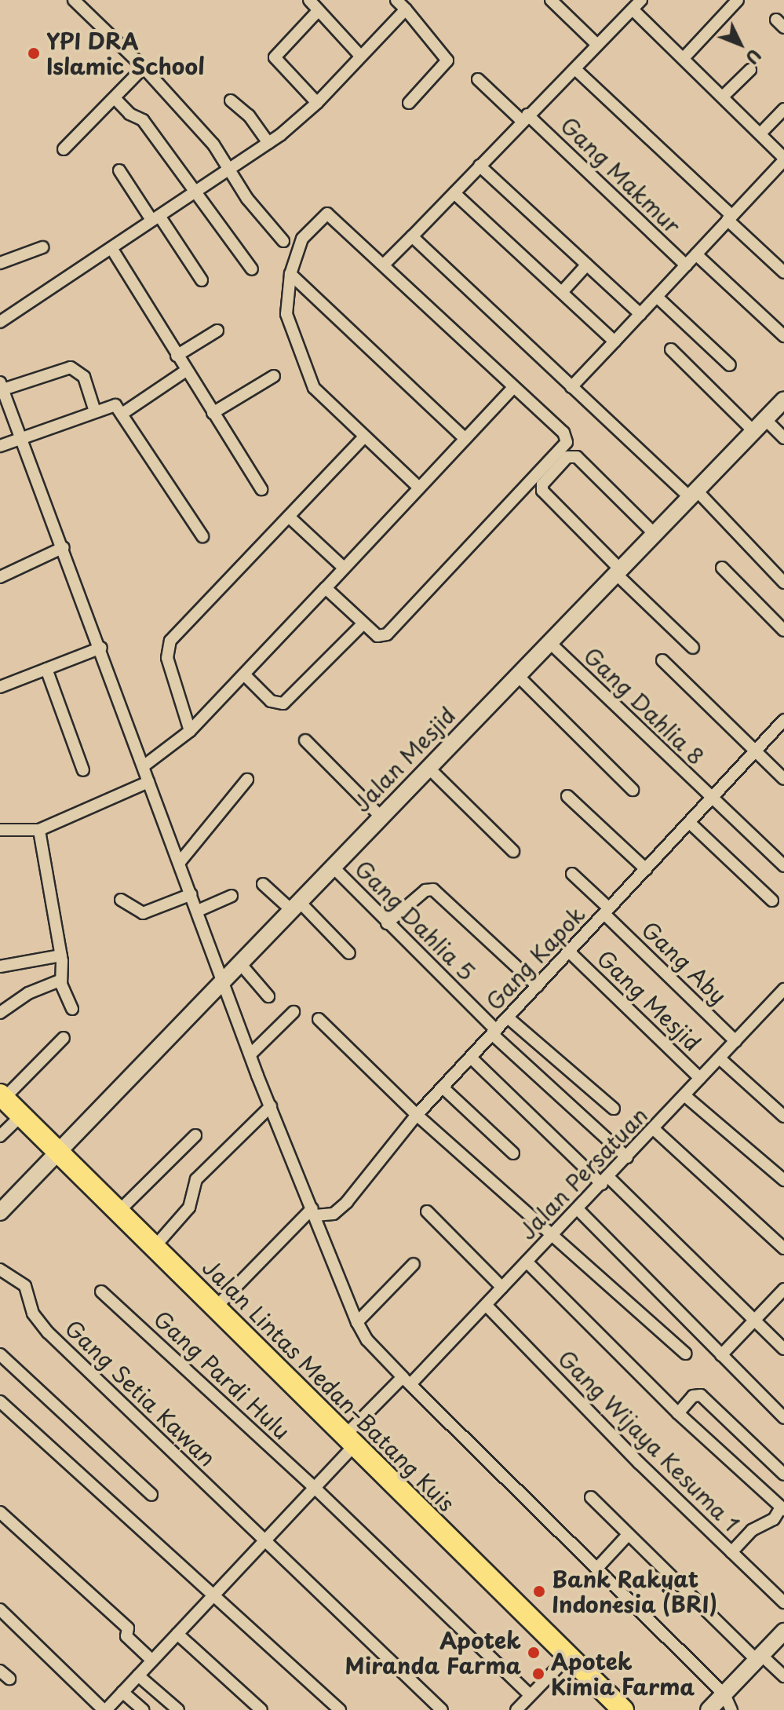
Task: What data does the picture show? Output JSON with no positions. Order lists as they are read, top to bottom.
{
  "streets": {
    "highway": ["Jalan Lintas Medan–Batang Kuis"],
    "street": [
      "Gang Makmur",
      "Gang Dahlia 8",
      "Jalan Mesjid",
      "Gang Dahlia 5",
      "Gang Kapok",
      "Gang Aby",
      "Gang Mesjid",
      "Jalan Persatuan",
      "Gang Pardi Hulu",
      "Gang Setia Kawan",
      "Gang Wijaya Kesuma 1"
    ]
  },
  "crossings": [
    ["Gang Dahlia 8", "Jalan Mesjid"],
    ["Gang Dahlia 8", "Gang Kapok"],
    ["Jalan Mesjid", "Gang Dahlia 5"],
    ["Jalan Mesjid", "Jalan Lintas Medan–Batang Kuis"],
    ["Gang Dahlia 5", "Gang Kapok"],
    ["Gang Dahlia 5", "Jalan Persatuan"],
    ["Gang Kapok", "Gang Aby"],
    ["Gang Kapok", "Gang Mesjid"],
    ["Gang Aby", "Jalan Persatuan"],
    ["Gang Mesjid", "Jalan Persatuan"],
    ["Jalan Persatuan", "Gang Pardi Hulu"],
    ["Jalan Persatuan", "Jalan Lintas Medan–Batang Kuis"],
    ["Jalan Persatuan", "Gang Setia Kawan"],
    ["Jalan Persatuan", "Gang Wijaya Kesuma 1"]
  ],
  "places": [
    "YPI DRA Islamic School",
    "Bank Rakyat Indonesia (BRI)",
    "Apotek Miranda Farma",
    "Apotek Kimia Farma"
  ],
  "north": "bottom right"
}
